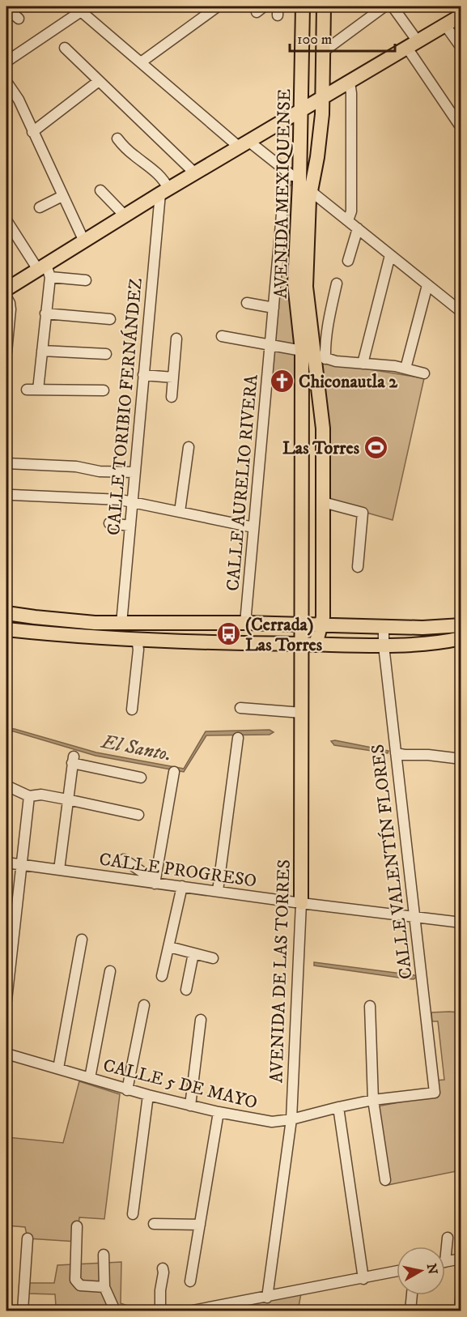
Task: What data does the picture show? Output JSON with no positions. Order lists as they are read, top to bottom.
{
  "streets": {
    "main road": ["AVENIDA MEXIQUENSE", "AVENIDA DE LAS TORRES"],
    "street": [
      "CALLE TORIBIO FERNÁNDEZ",
      "CALLE AURELIO RIVERA",
      "CALLE VALENTÍN FLORES",
      "CALLE PROGRESO",
      "CALLE 5 DE MAYO"
    ]
  },
  "crossings": [
    ["AVENIDA MEXIQUENSE", "AVENIDA DE LAS TORRES"],
    ["CALLE VALENTÍN FLORES", "CALLE PROGRESO"],
    ["CALLE VALENTÍN FLORES", "CALLE 5 DE MAYO"],
    ["CALLE PROGRESO", "AVENIDA DE LAS TORRES"],
    ["AVENIDA DE LAS TORRES", "CALLE 5 DE MAYO"]
  ],
  "water": ["El Santo."],
  "places": {
    "church": ["Chiconautla 2"],
    "sports": ["Las Torres"],
    "bus stop": ["(Cerrada) Las Torres"]
  },
  "scale_bar": "100 m",
  "north": "right"
}
